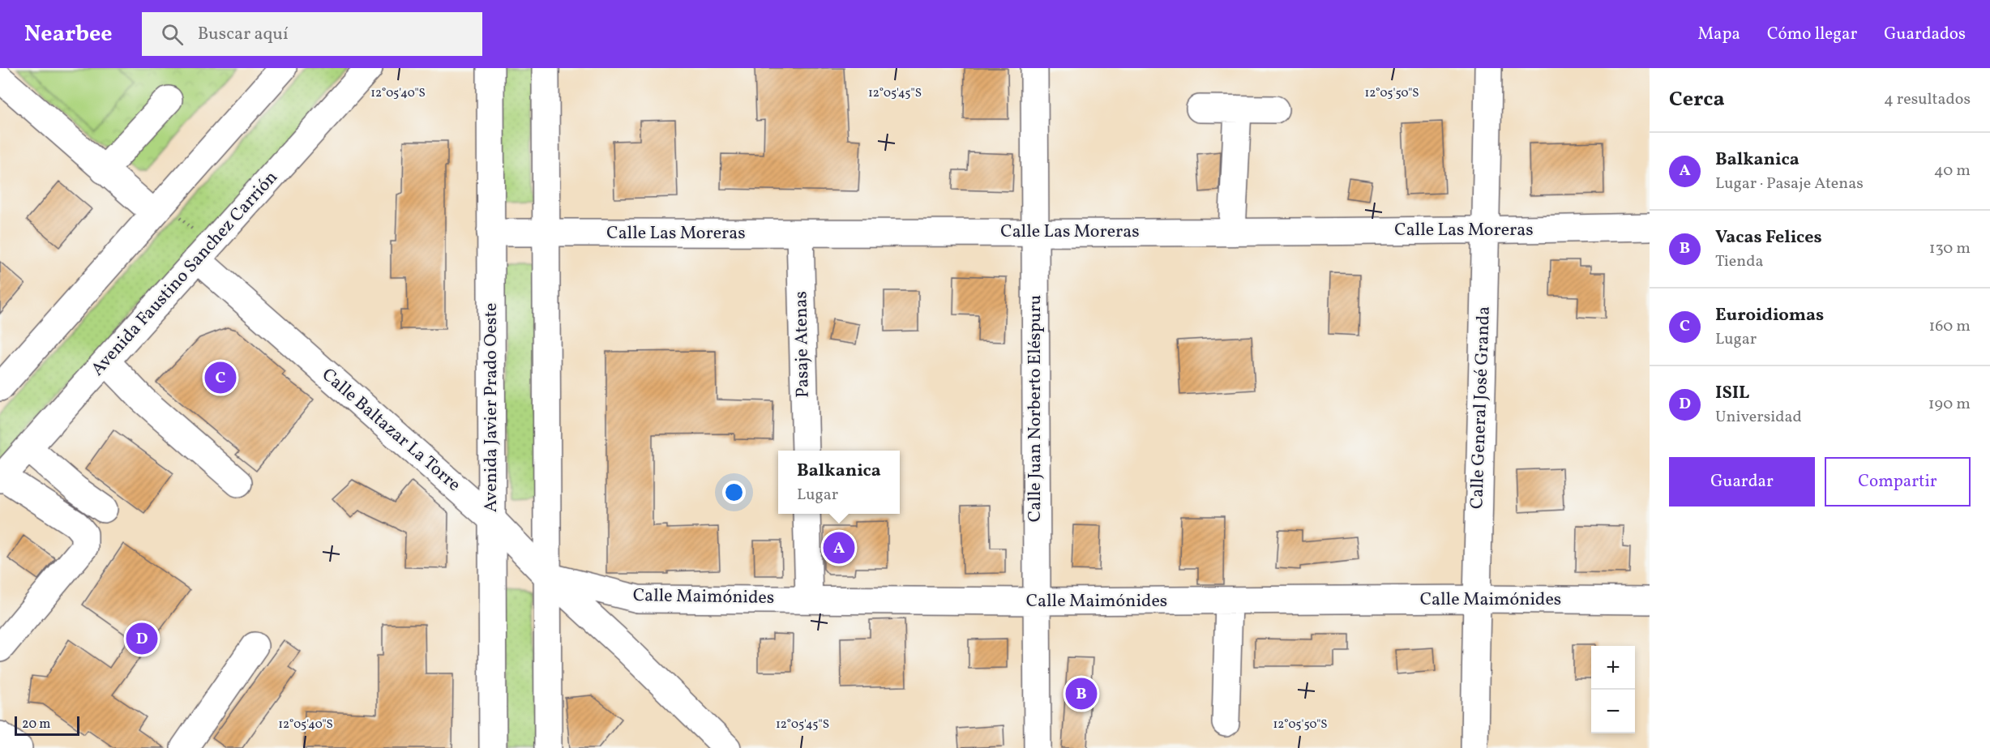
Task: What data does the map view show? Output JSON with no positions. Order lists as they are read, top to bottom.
{
  "streets": {
    "street": [
      "Calle Las Moreras",
      "Avenida Faustino Sanchez Carrión",
      "Pasaje Atenas",
      "Avenida Javier Prado Oeste",
      "Calle General José Granda",
      "Calle Juan Norberto Eléspuru",
      "Calle Baltazar La Torre",
      "Calle Maimónides"
    ]
  },
  "crossings": [
    ["Calle Las Moreras", "Pasaje Atenas"],
    ["Calle Las Moreras", "Avenida Javier Prado Oeste"],
    ["Calle Las Moreras", "Calle General José Granda"],
    ["Calle Las Moreras", "Calle Juan Norberto Eléspuru"],
    ["Avenida Faustino Sanchez Carrión", "Calle Baltazar La Torre"],
    ["Avenida Javier Prado Oeste", "Calle Baltazar La Torre"],
    ["Calle General José Granda", "Calle Maimónides"],
    ["Calle Juan Norberto Eléspuru", "Calle Maimónides"],
    ["Calle Baltazar La Torre", "Calle Maimónides"]
  ],
  "scale_bar": "20 m",
  "page": {
    "header": "Nearbee",
    "search": "Buscar aquí",
    "nav": ["Mapa", "Cómo llegar", "Guardados"],
    "heading": ["Cerca", "4 resultados"],
    "list": [
      {
        "mark": "A",
        "name": "Balkanica",
        "note": "Lugar · Pasaje Atenas",
        "value": "40 m"
      },
      {
        "mark": "B",
        "name": "Vacas Felices",
        "note": "Tienda",
        "value": "130 m"
      },
      {
        "mark": "C",
        "name": "Euroidiomas",
        "note": "Lugar",
        "value": "160 m"
      },
      {
        "mark": "D",
        "name": "ISIL",
        "note": "Universidad",
        "value": "190 m"
      }
    ],
    "pins": [
      "C",
      "A",
      "D",
      "B"
    ],
    "buttons": ["Guardar", "Compartir"],
    "popup": ["Balkanica", "Lugar"],
    "map_buttons": ["+", "−"],
    "scale": "20 m"
  },
  "coordinates": ["12°05'40\"S", "12°05'45\"S", "12°05'50\"S"]
}
